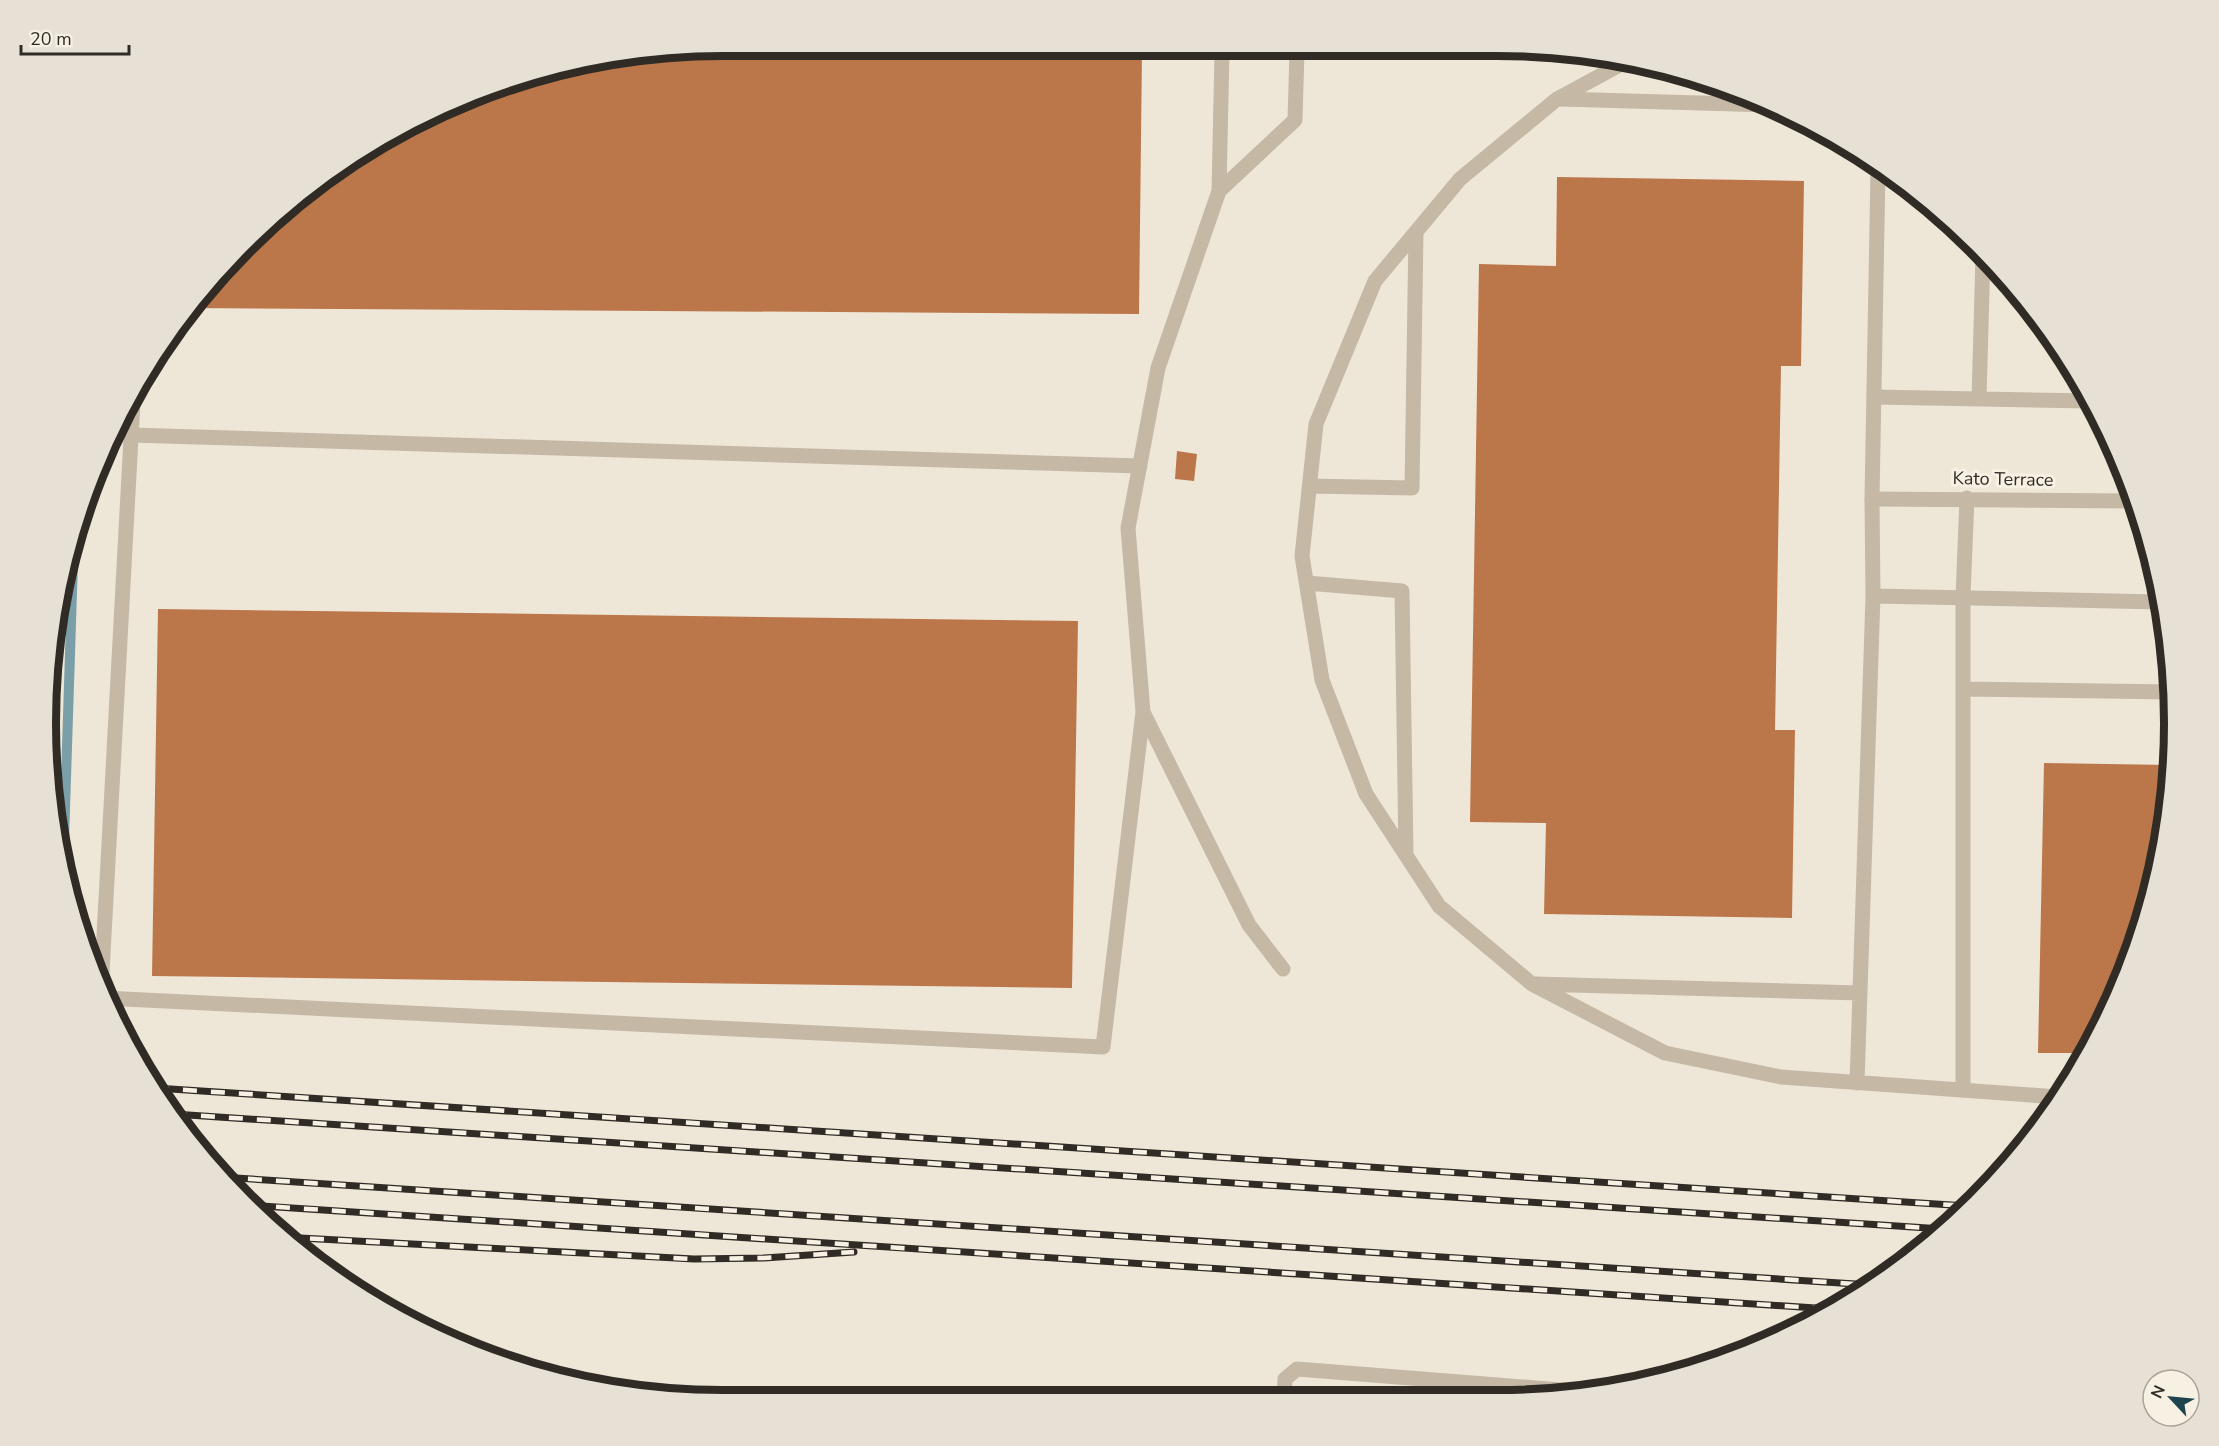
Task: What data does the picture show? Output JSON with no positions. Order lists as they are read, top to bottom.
{
  "streets": {
    "street": ["Kato Terrace"]
  },
  "scale_bar": "20 m",
  "north": "top left"
}
